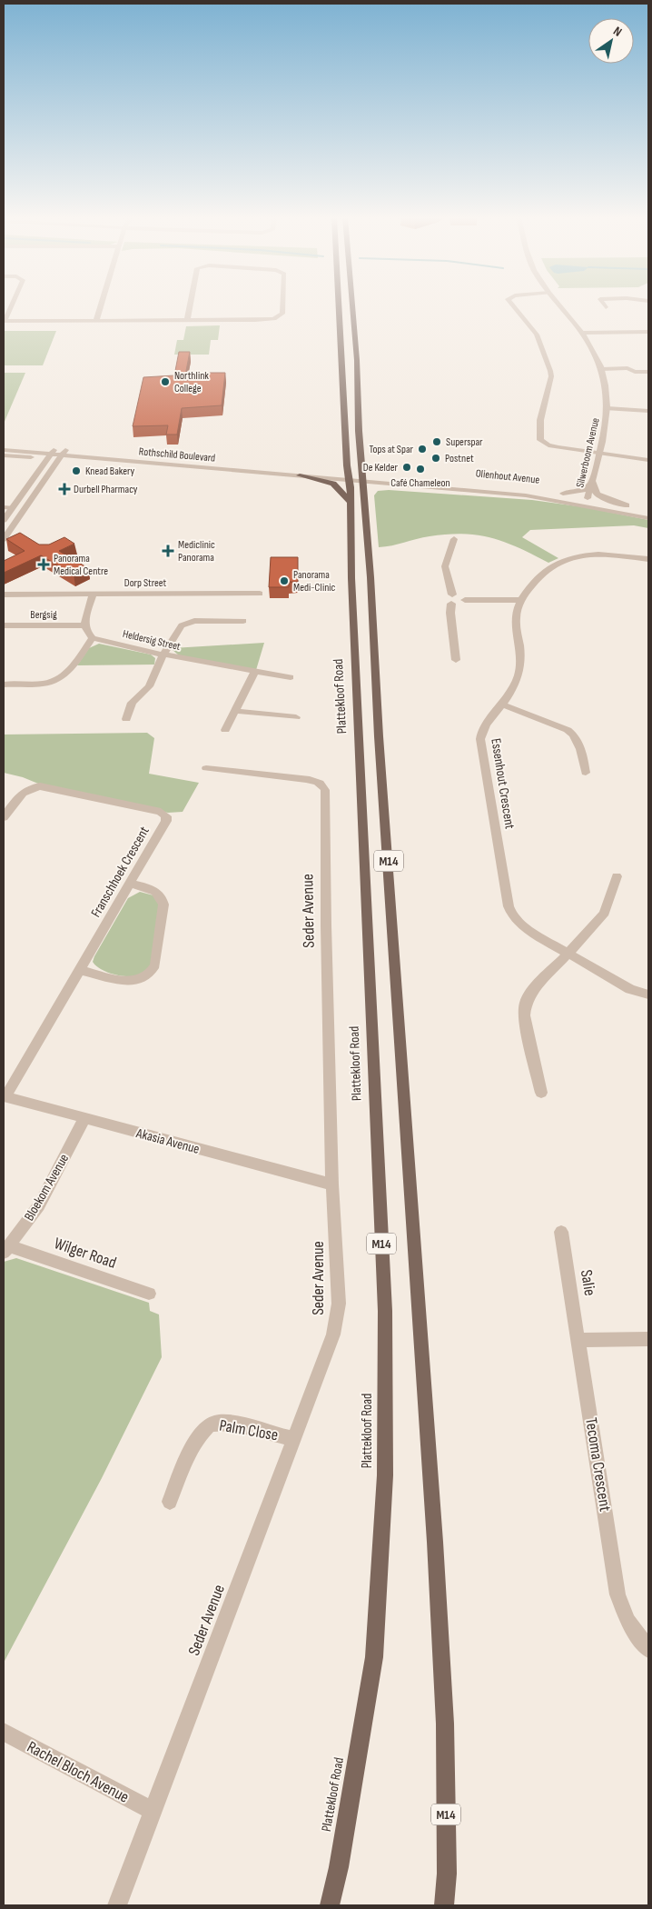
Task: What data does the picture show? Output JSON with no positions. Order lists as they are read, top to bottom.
{
  "streets": {
    "main road": ["Plattekloof Road", "M14"],
    "street": [
      "Silwerboom Avenue",
      "Rothschild Boulevard",
      "Olienhout Avenue",
      "Dorp Street",
      "Bergsig",
      "Heldersig Street",
      "Essenhout Crescent",
      "Franschhoek Crescent",
      "Seder Avenue",
      "Akasia Avenue",
      "Bloekom Avenue",
      "Wilger Road",
      "Salie",
      "Palm Close",
      "Tecoma Crescent",
      "Rachel Bloch Avenue"
    ]
  },
  "crossings": [
    ["Rothschild Boulevard", "Olienhout Avenue"],
    ["Rothschild Boulevard", "Plattekloof Road"],
    ["Olienhout Avenue", "Plattekloof Road"],
    ["Olienhout Avenue", "M14"],
    ["Franschhoek Crescent", "Akasia Avenue"],
    ["Seder Avenue", "Akasia Avenue"],
    ["Seder Avenue", "Palm Close"],
    ["Seder Avenue", "Rachel Bloch Avenue"],
    ["Akasia Avenue", "Bloekom Avenue"],
    ["Bloekom Avenue", "Wilger Road"],
    ["Salie", "Tecoma Crescent"]
  ],
  "places": {
    "other": [
      "Northlink College",
      "Superspar",
      "Tops at Spar",
      "Postnet",
      "De Kelder",
      "Café Chameleon",
      "Knead Bakery",
      "Panorama Medi-Clinic"
    ],
    "health": ["Durbell Pharmacy", "Mediclinic Panorama", "Panorama Medical Centre"]
  },
  "north": "top right"
}
